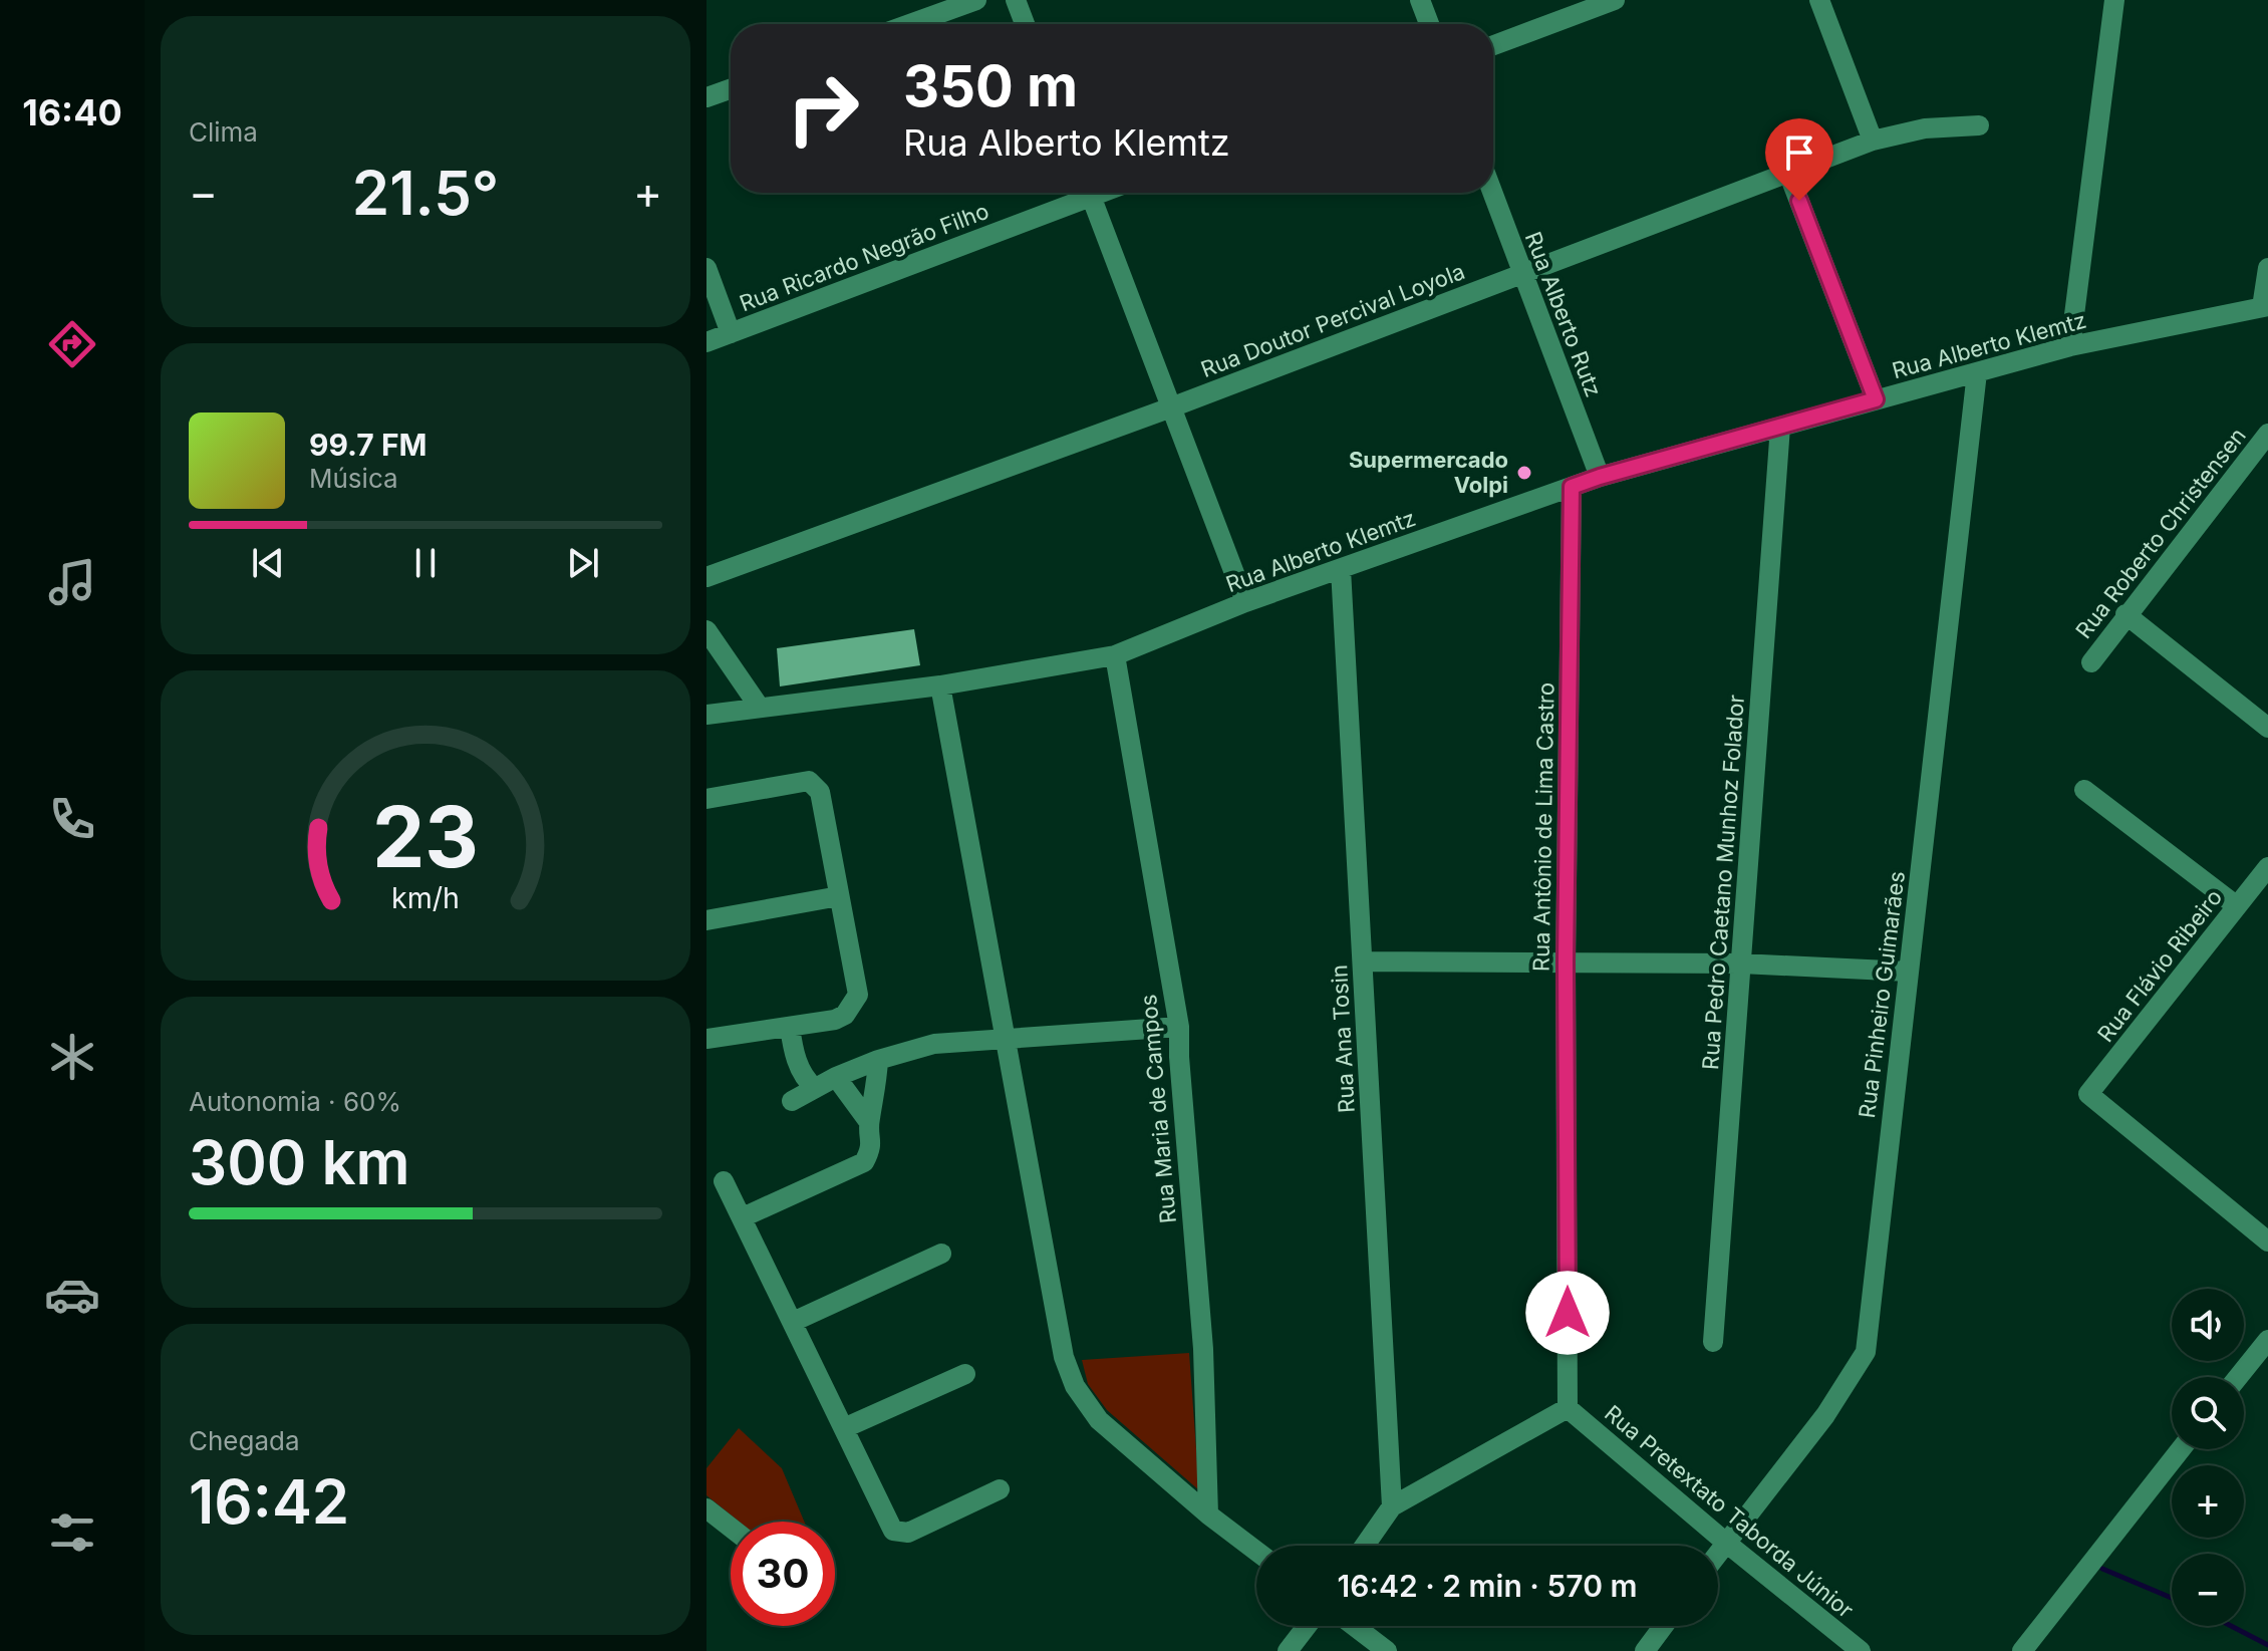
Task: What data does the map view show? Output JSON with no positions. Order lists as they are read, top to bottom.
{
  "streets": {
    "street": [
      "Rua Ricardo Negrão Filho",
      "Rua Alberto Rutz",
      "Rua Doutor Percival Loyola",
      "Rua Alberto Klemtz",
      "Rua Roberto Christensen",
      "Rua Antônio de Lima Castro",
      "Rua Pedro Caetano Munhoz Folador",
      "Rua Flávio Ribeiro",
      "Rua Pinheiro Guimarães",
      "Rua Ana Tosin",
      "Rua Maria de Campos",
      "Rua Pretextato Taborda Júnior"
    ]
  },
  "crossings": [
    ["Rua Alberto Rutz", "Rua Doutor Percival Loyola"],
    ["Rua Alberto Rutz", "Rua Alberto Klemtz"],
    ["Rua Alberto Klemtz", "Rua Antônio de Lima Castro"],
    ["Rua Alberto Klemtz", "Rua Pedro Caetano Munhoz Folador"],
    ["Rua Alberto Klemtz", "Rua Pinheiro Guimarães"],
    ["Rua Alberto Klemtz", "Rua Ana Tosin"],
    ["Rua Alberto Klemtz", "Rua Maria de Campos"],
    ["Rua Antônio de Lima Castro", "Rua Pretextato Taborda Júnior"],
    ["Rua Pinheiro Guimarães", "Rua Pretextato Taborda Júnior"]
  ],
  "places": ["Supermercado Volpi"],
  "page": {
    "tabs": "16:40",
    "tile": [
      "Clima",
      ["Autonomia · 60%", "300 km"],
      ["Chegada", "16:42"]
    ],
    "turn": ["350 m", "Rua Alberto Klemtz"],
    "heat": ["−", "21.5°", "+"],
    "song": ["99.7 FM", "Música"],
    "map_buttons": ["+", "−"],
    "limit": "30",
    "trip": "16:42 · 2 min · 570 m",
    "gauge": ["23", "km/h"]
  }
}
